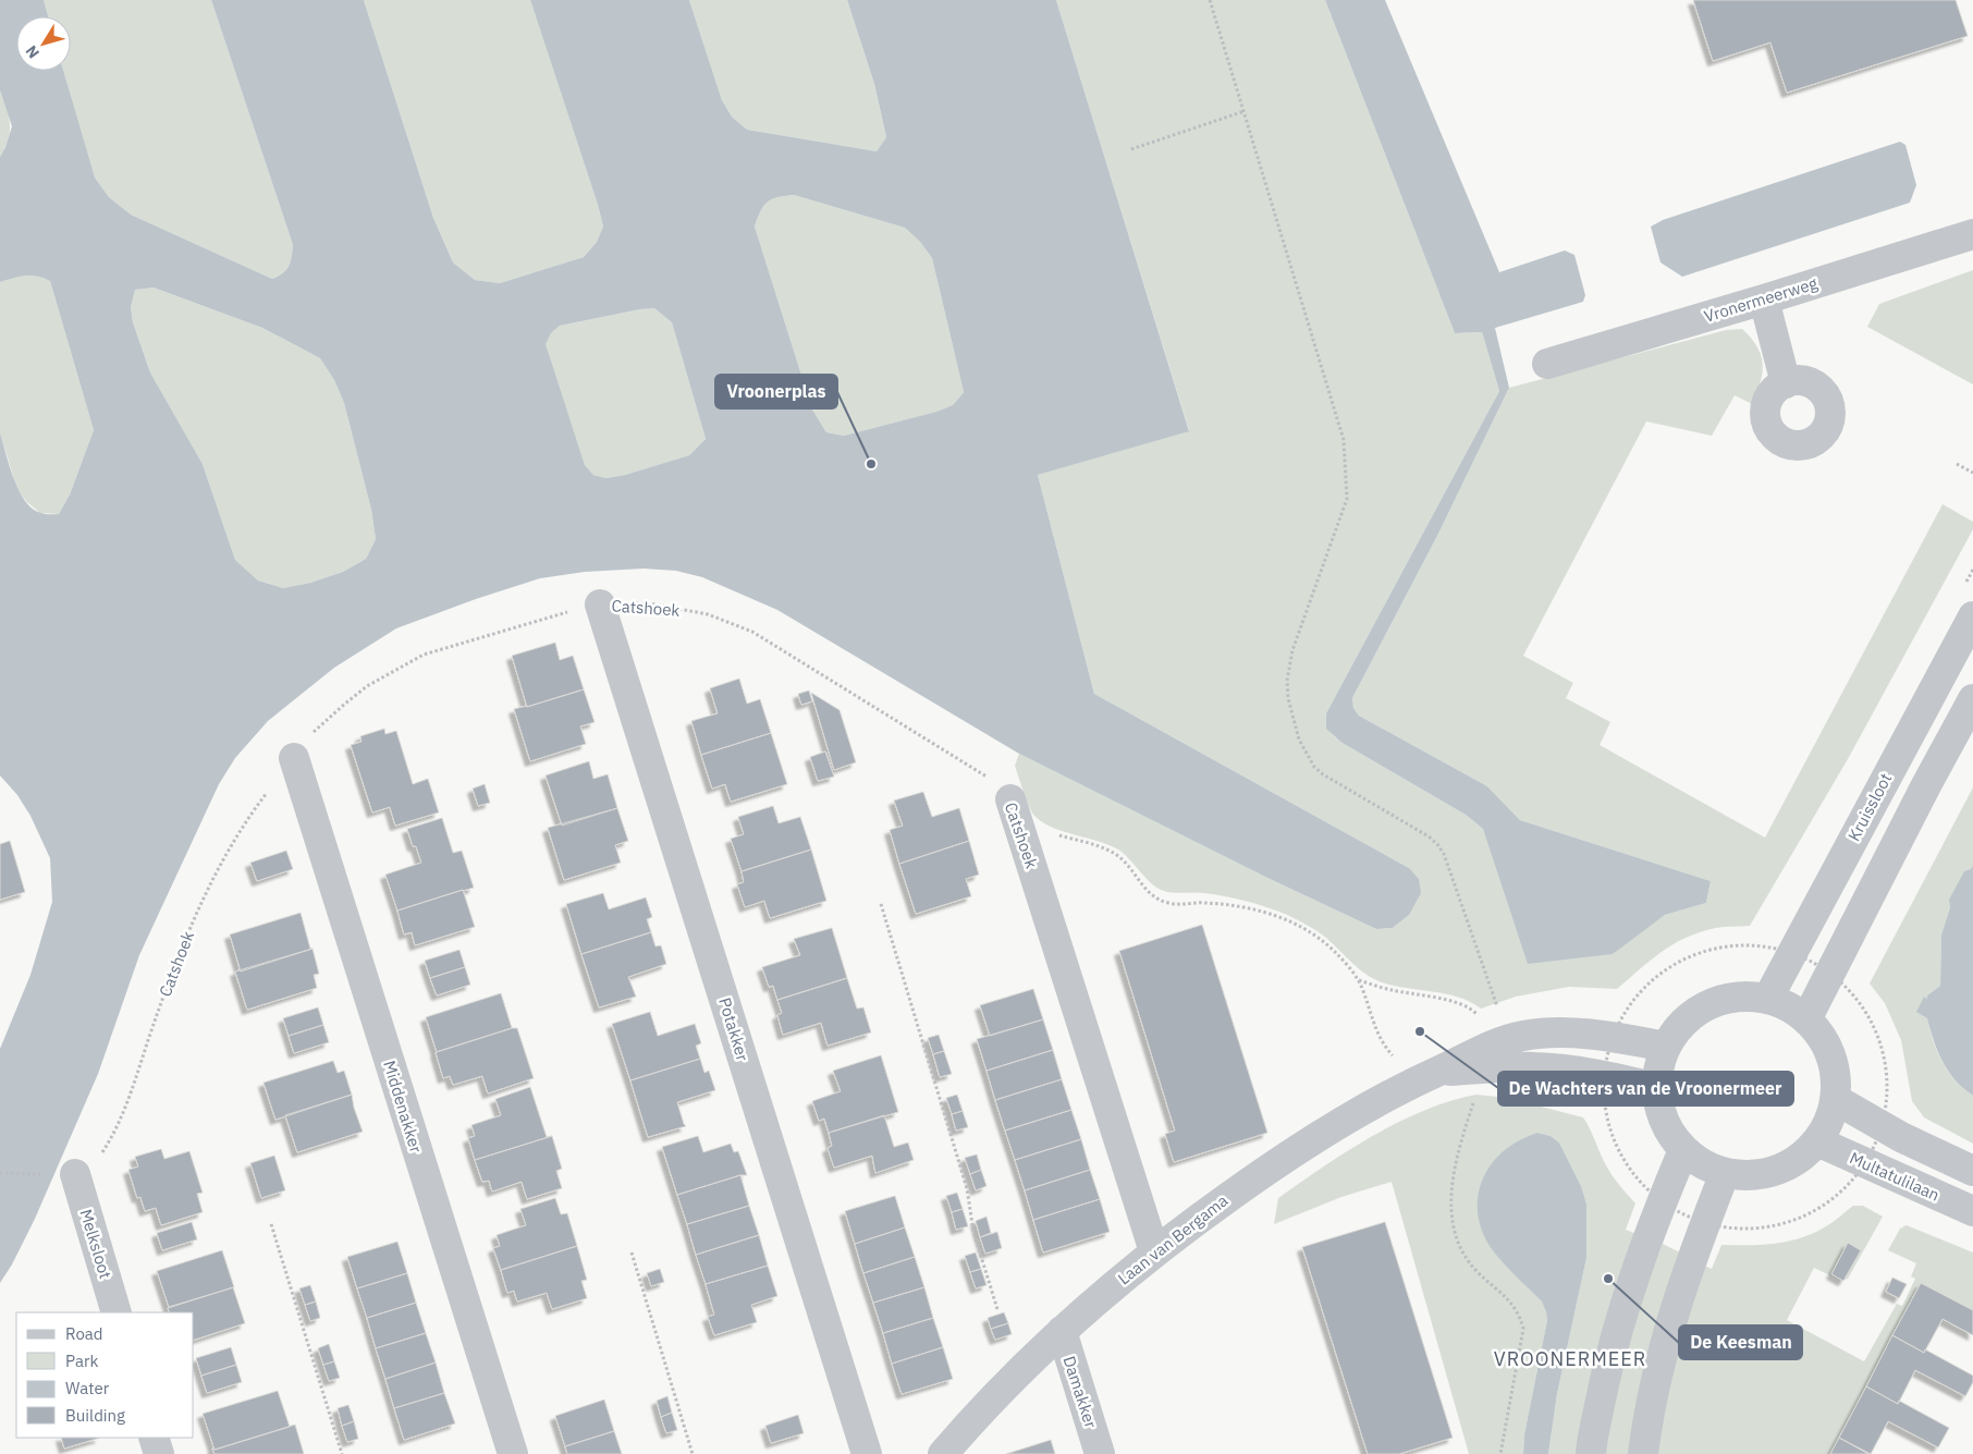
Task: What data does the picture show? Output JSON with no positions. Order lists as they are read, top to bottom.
{
  "streets": {
    "street": [
      "Vronermeerweg",
      "Catshoek",
      "Kruissloot",
      "Potakker",
      "Middenakker",
      "Multatulilaan",
      "Laan van Bergama",
      "Melksloot",
      "Damakker"
    ]
  },
  "crossings": [
    ["Catshoek", "Potakker"],
    ["Catshoek", "Middenakker"],
    ["Catshoek", "Laan van Bergama"],
    ["Catshoek", "Melksloot"],
    ["Kruissloot", "Multatulilaan"],
    ["Kruissloot", "Laan van Bergama"],
    ["Multatulilaan", "Laan van Bergama"],
    ["Laan van Bergama", "Damakker"]
  ],
  "districts": ["VROONERMEER"],
  "places": ["Vroonerplas", "De Wachters van de Vroonermeer", "De Keesman"],
  "legend": [
    "Road",
    "Park",
    "Water",
    "Building"
  ],
  "north": "bottom left"
}
